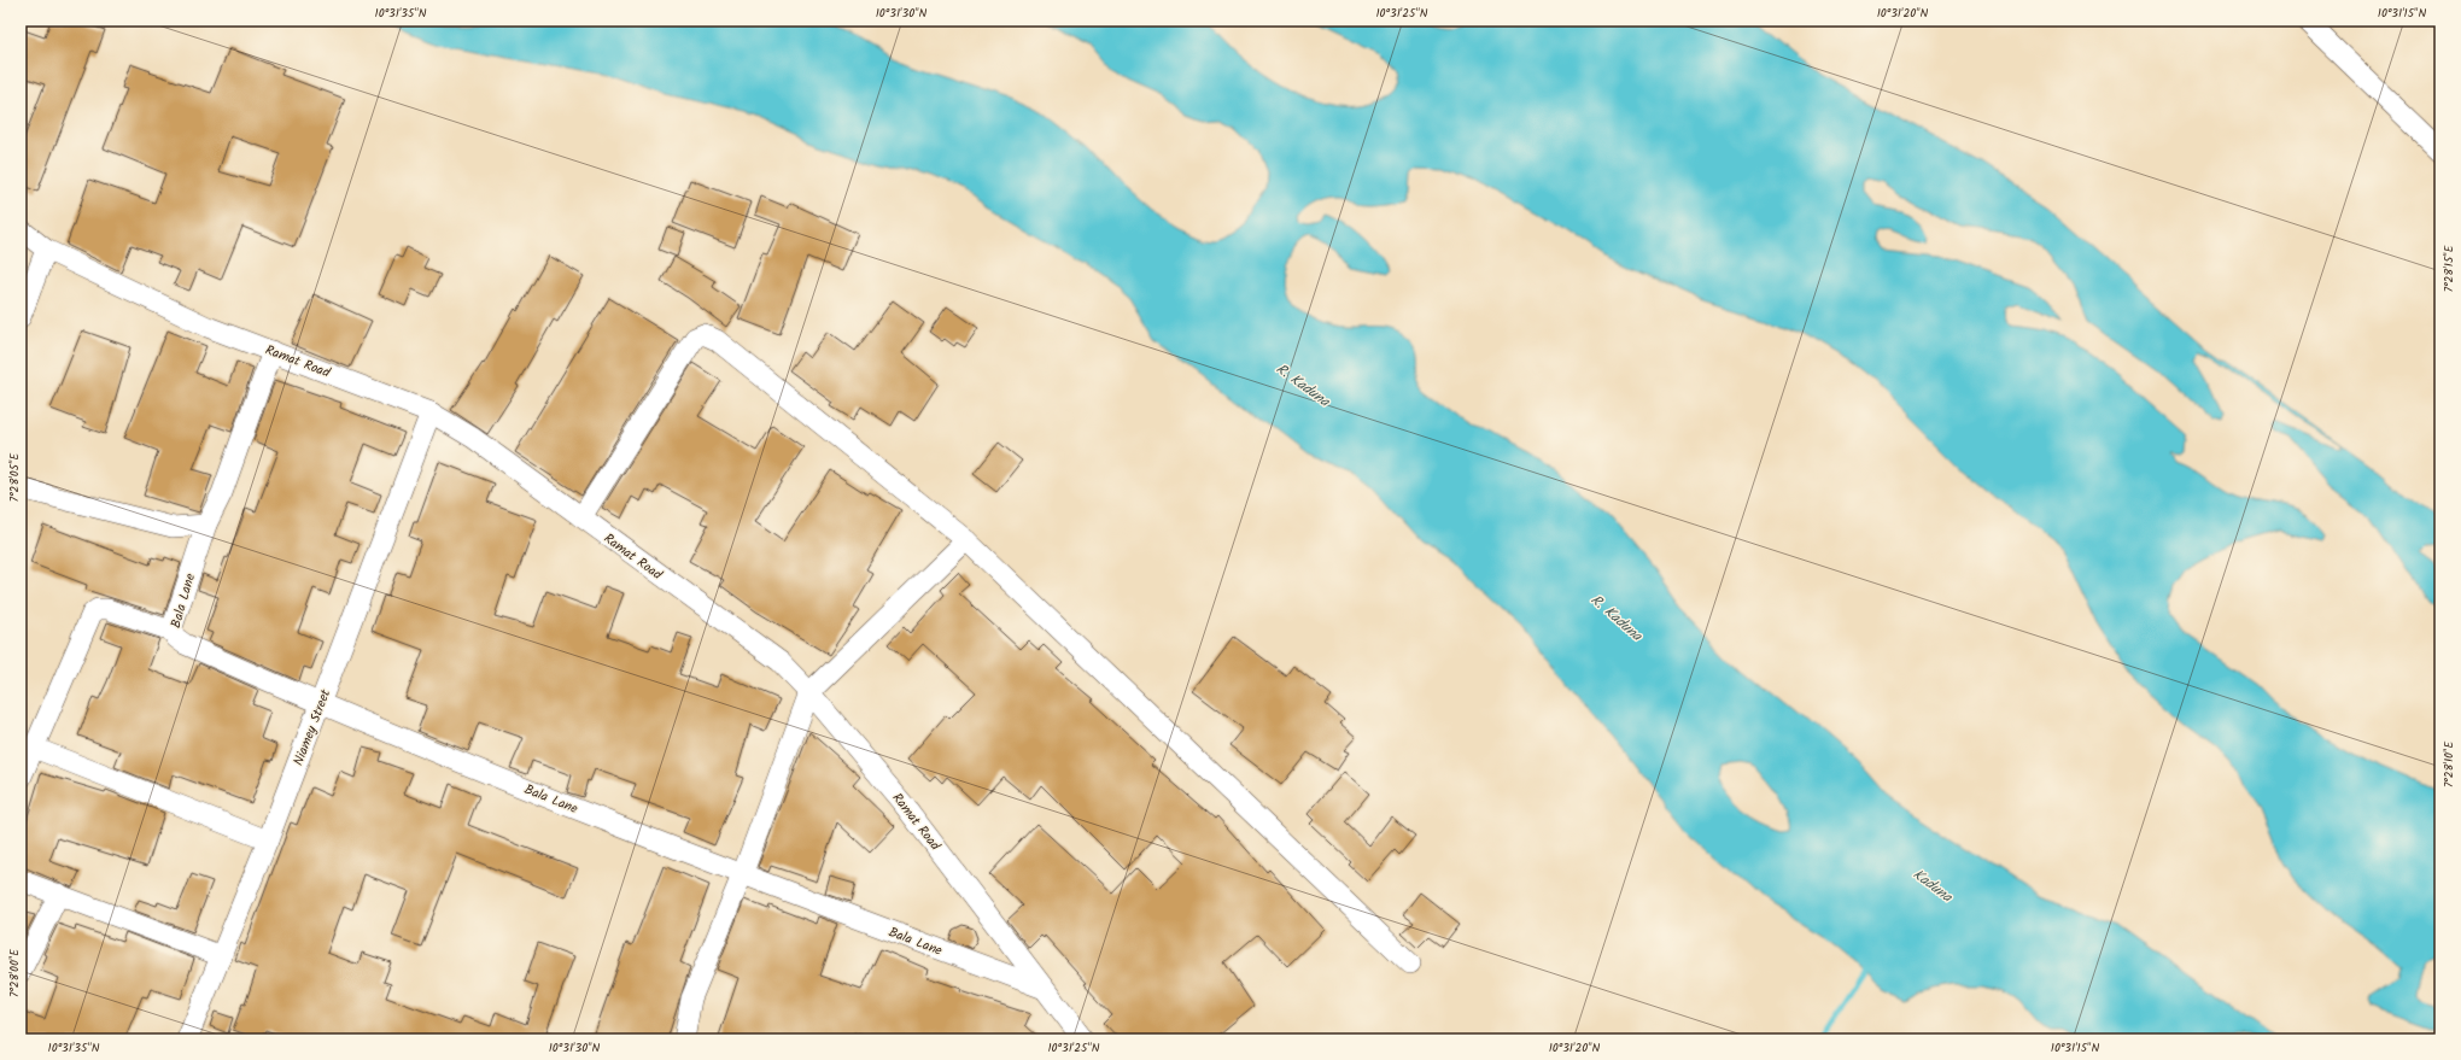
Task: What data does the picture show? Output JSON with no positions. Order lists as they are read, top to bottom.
{
  "streets": {
    "street": ["Ramat Road", "Bala Lane", "Niamey Street"]
  },
  "crossings": [
    ["Ramat Road", "Bala Lane"],
    ["Ramat Road", "Niamey Street"],
    ["Bala Lane", "Niamey Street"]
  ],
  "water": ["R. Kaduna", "Kaduna"],
  "coordinates": [
    "10°31'35\"N",
    "10°31'30\"N",
    "10°31'25\"N",
    "10°31'20\"N",
    "10°31'15\"N",
    "7°28'15\"E",
    "7°28'05\"E",
    "7°28'10\"E",
    "7°28'00\"E"
  ]
}
